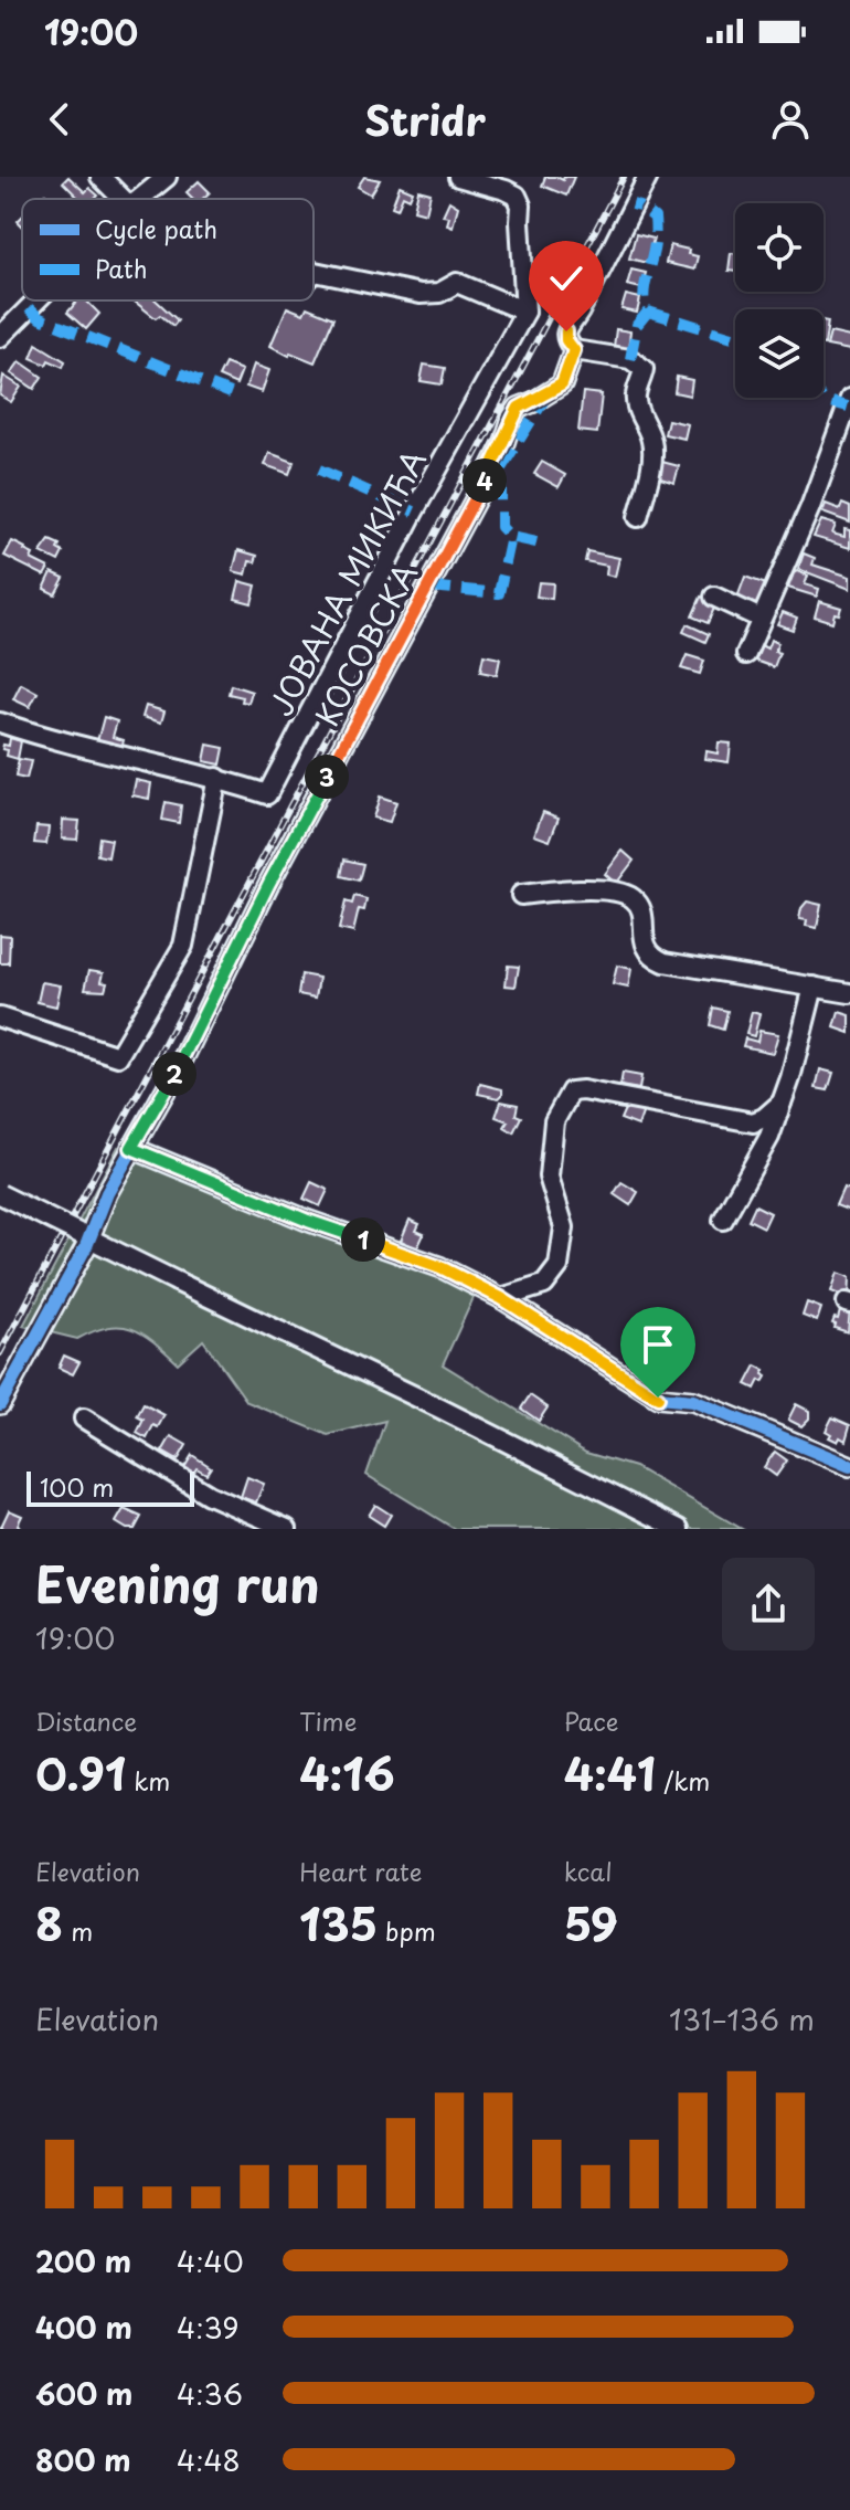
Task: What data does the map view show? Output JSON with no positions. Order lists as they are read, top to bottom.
{
  "streets": {
    "street": ["ЈОВАНА МИКИЋА", "КОСОВСКА"]
  },
  "legend": ["Cycle path", "Path"],
  "scale_bar": "100 m",
  "page": {
    "status": "19:00",
    "header": "Stridr",
    "pins": [
      "4",
      "3",
      "2",
      "1"
    ],
    "scale": "100 m",
    "heading": ["Evening run", "19:00"],
    "stats": [
      ["Distance", "0.91 km"],
      ["Time", "4:16"],
      ["Pace", "4:41 /km"],
      ["Elevation", "8 m"],
      ["Heart rate", "135 bpm"],
      ["kcal", "59"]
    ],
    "chart": ["Elevation", "131–136 m"],
    "list": [
      {
        "name": "200 m",
        "note": "4:40"
      },
      {
        "name": "400 m",
        "note": "4:39"
      },
      {
        "name": "600 m",
        "note": "4:36"
      },
      {
        "name": "800 m",
        "note": "4:48"
      }
    ]
  }
}
